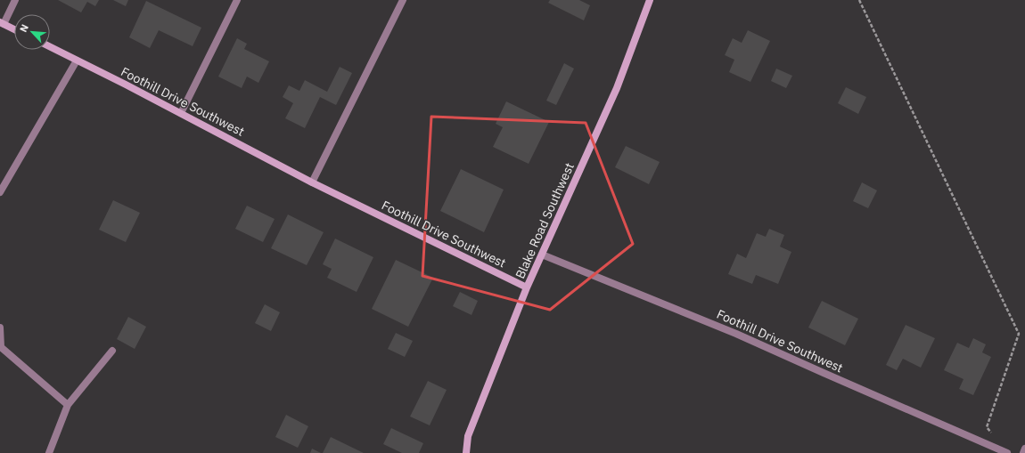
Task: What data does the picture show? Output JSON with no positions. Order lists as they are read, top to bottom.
{
  "streets": {
    "street": ["Foothill Drive Southwest", "Blake Road Southwest"]
  },
  "crossings": [
    ["Foothill Drive Southwest", "Blake Road Southwest"]
  ],
  "north": "top left"
}
